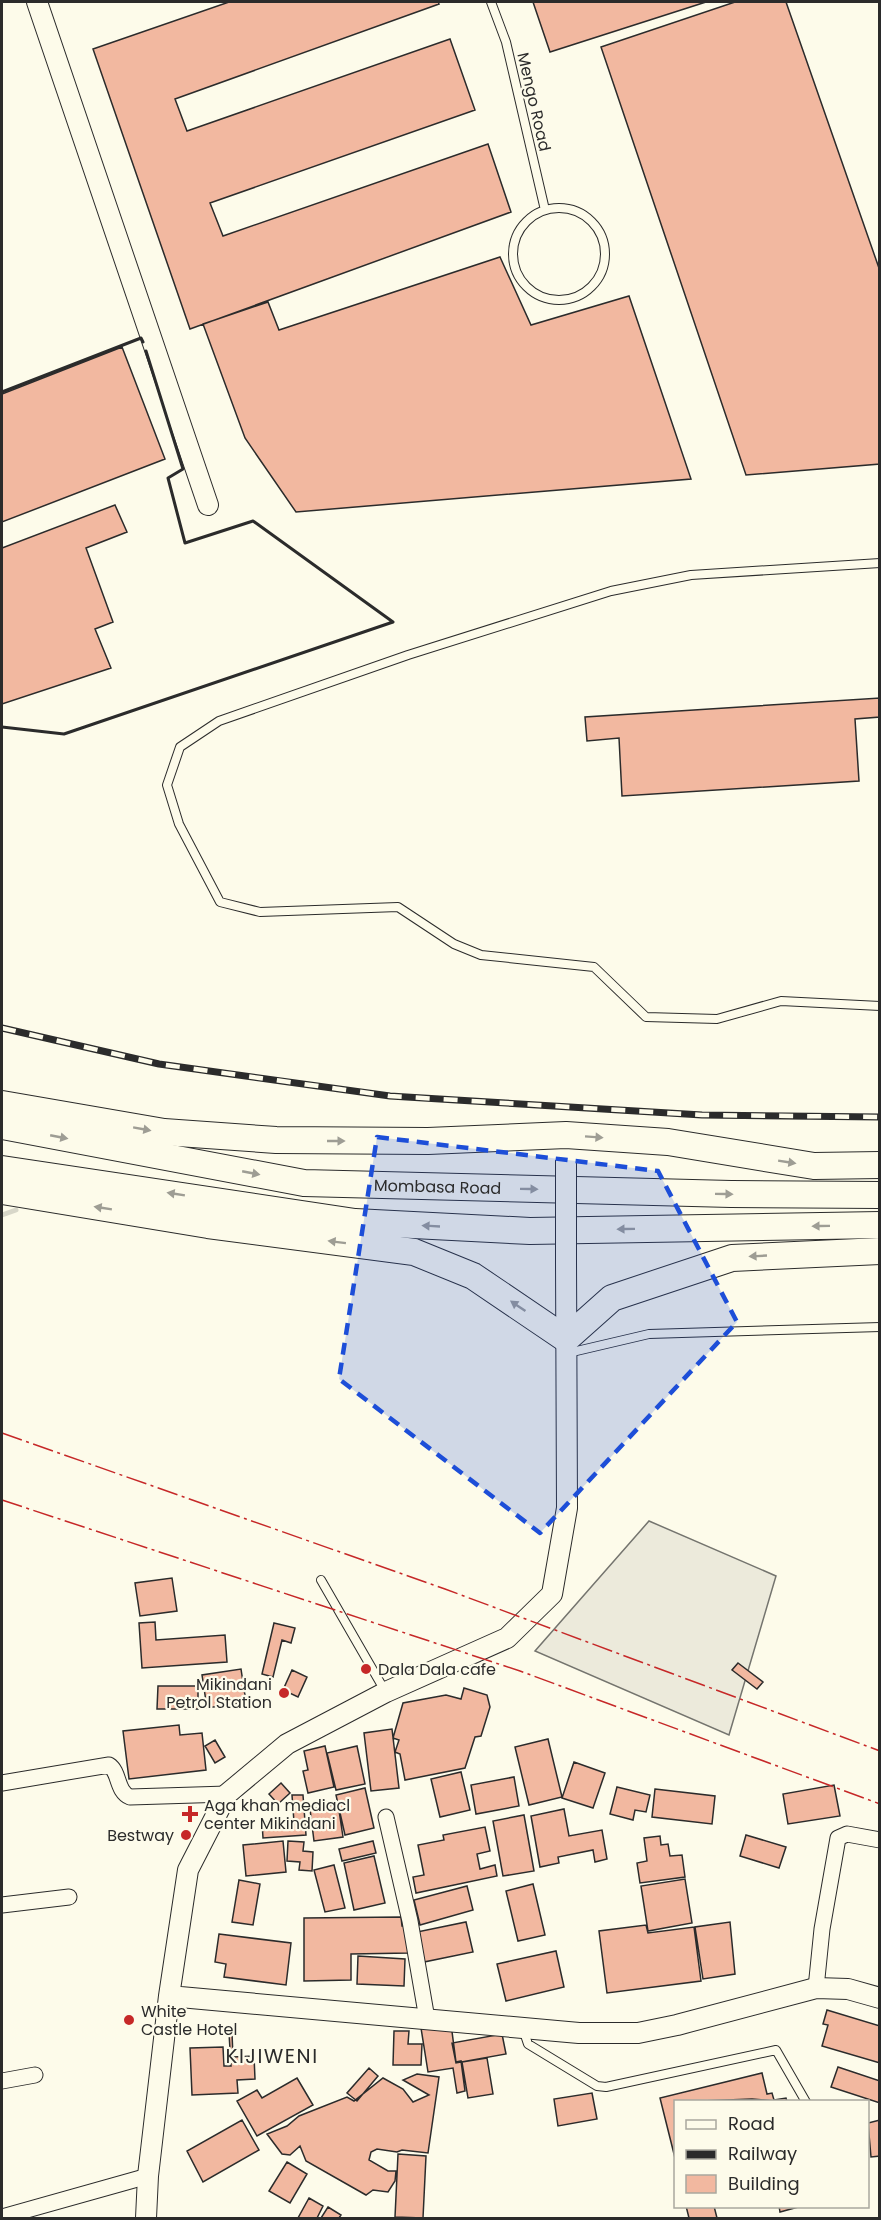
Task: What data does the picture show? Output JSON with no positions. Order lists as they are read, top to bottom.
{
  "streets": {
    "highway": ["Mombasa Road"],
    "lane": ["Mengo Road"]
  },
  "districts": ["KIJIWENI"],
  "places": {
    "other": [
      "Dala Dala cafe",
      "Mikindani Petrol Station",
      "Bestway",
      "White Castle Hotel"
    ],
    "health": ["Aga khan mediacl center Mikindani"]
  },
  "legend": ["Road", "Railway", "Building"]
}
